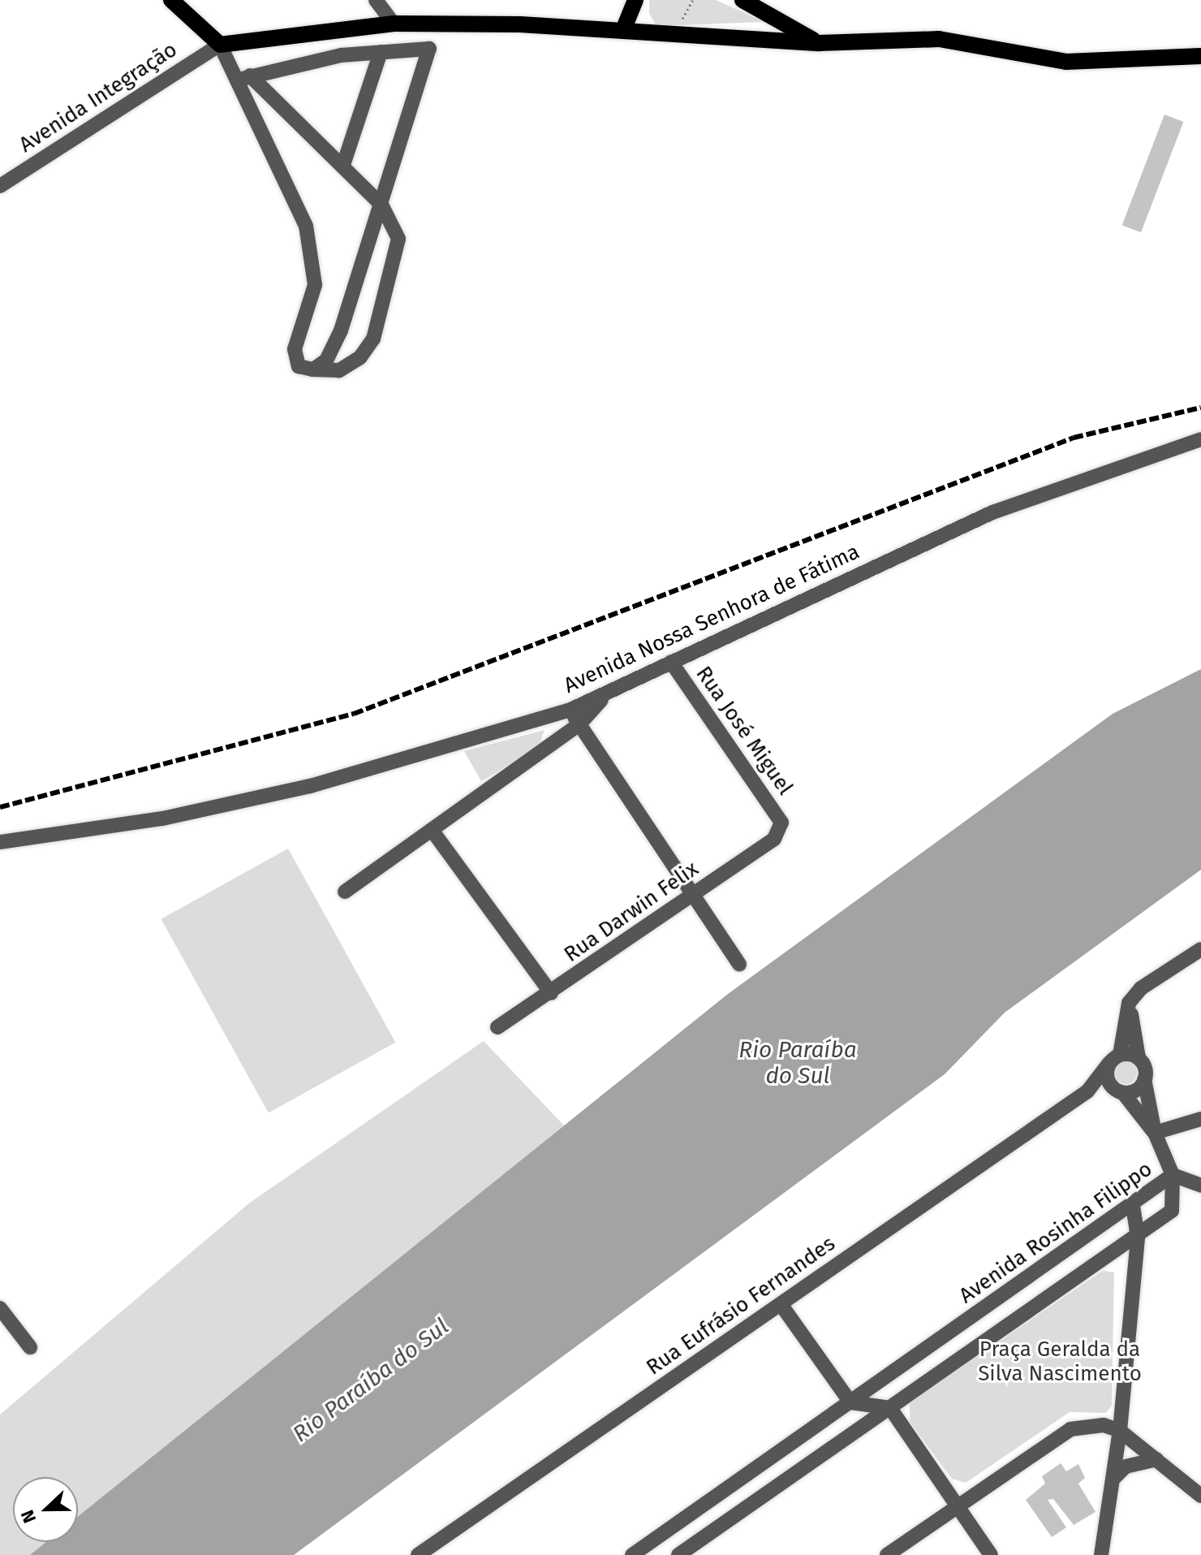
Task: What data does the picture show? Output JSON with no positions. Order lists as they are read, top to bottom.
{
  "streets": {
    "street": [
      "Avenida Integração",
      "Avenida Nossa Senhora de Fátima",
      "Rua José Miguel",
      "Rua Darwin Felix",
      "Avenida Rosinha Filippo",
      "Rua Eufrásio Fernandes"
    ]
  },
  "crossings": [
    ["Avenida Nossa Senhora de Fátima", "Rua José Miguel"],
    ["Rua José Miguel", "Rua Darwin Felix"]
  ],
  "water": ["Rio Paraíba do Sul"],
  "parks": ["Praça Geralda da Silva Nascimento"],
  "north": "left"
}
